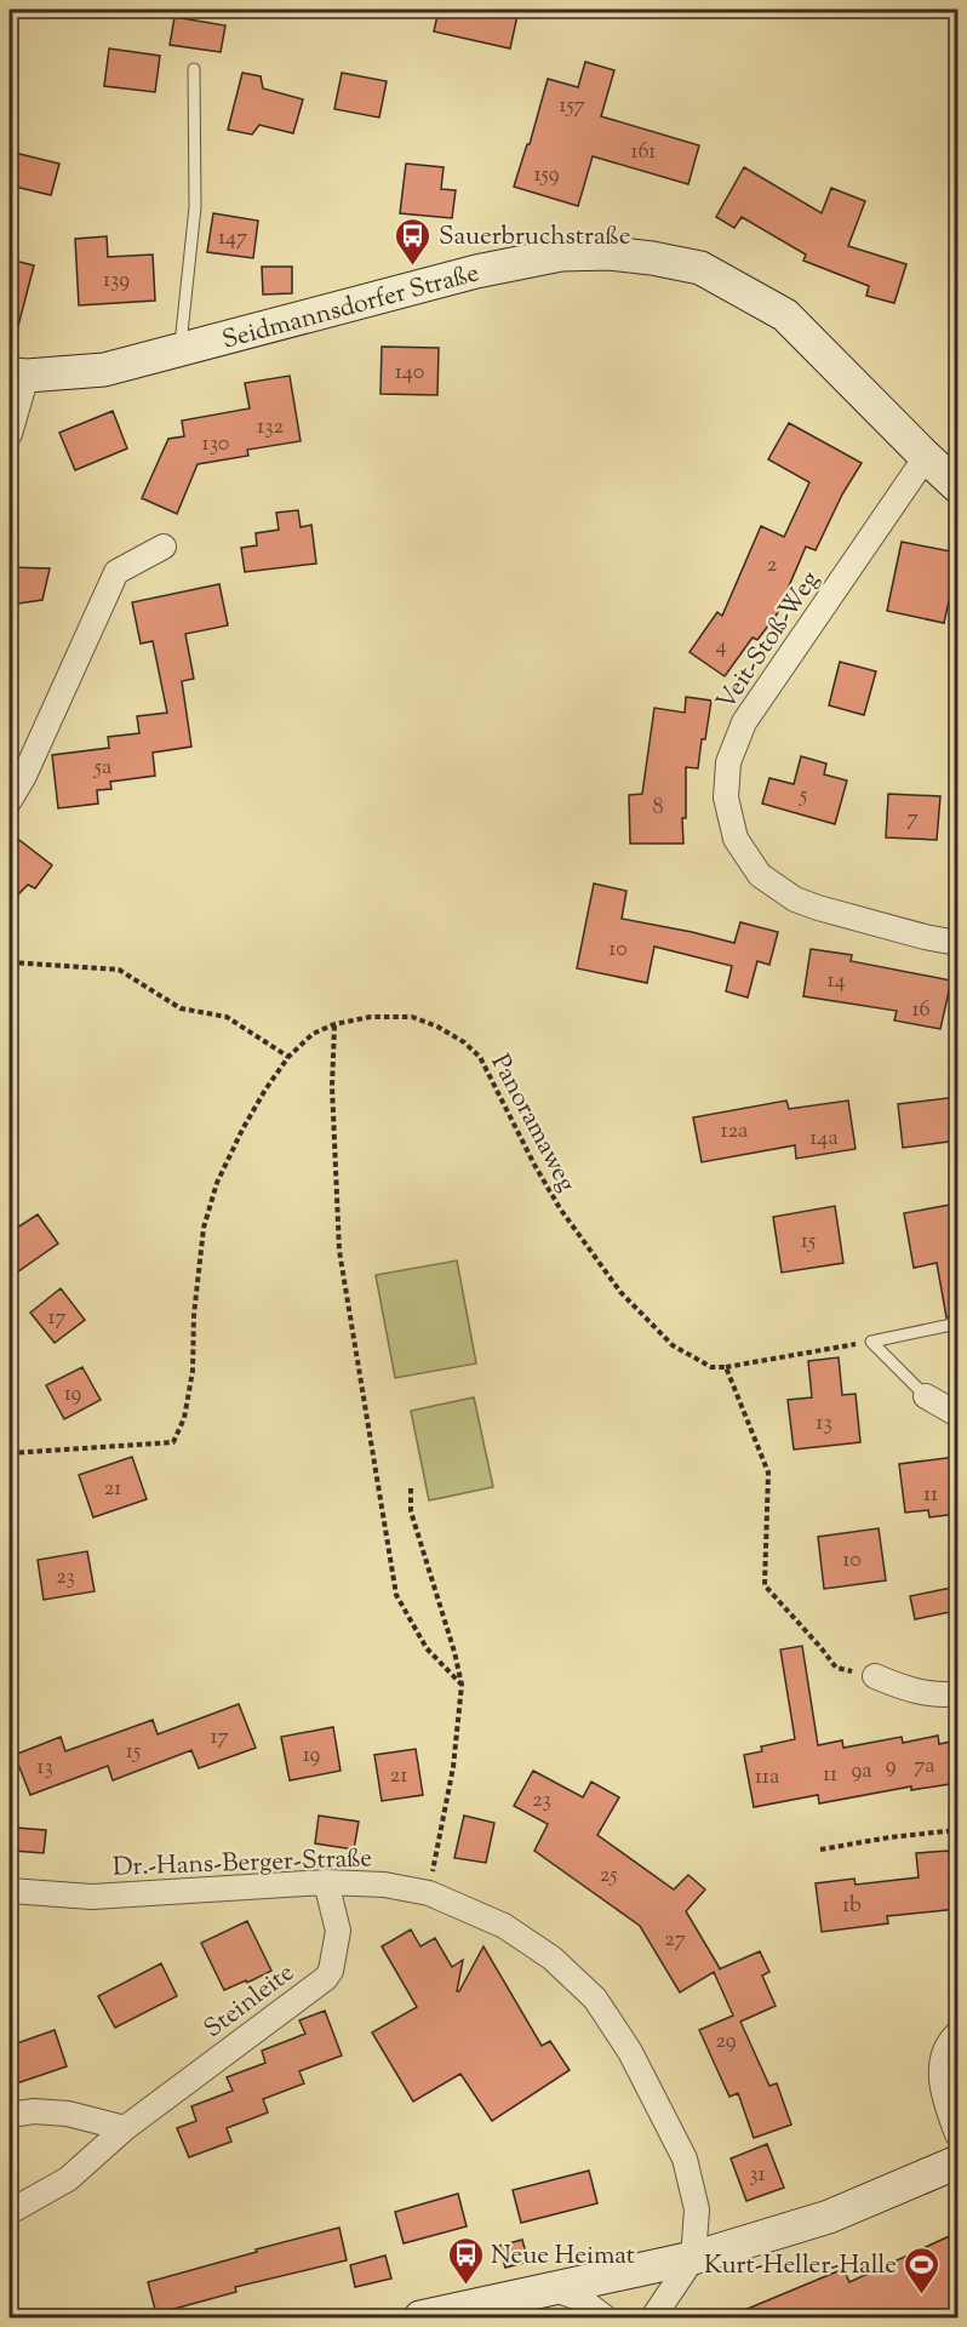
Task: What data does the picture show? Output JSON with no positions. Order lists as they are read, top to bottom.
{
  "streets": {
    "street": [
      "Seidmannsdorfer Straße",
      "Veit-Stoß-Weg",
      "Dr.-Hans-Berger-Straße",
      "Steinleite"
    ],
    "path": ["Panoramaweg"]
  },
  "crossings": [
    ["Seidmannsdorfer Straße", "Veit-Stoß-Weg"],
    ["Dr.-Hans-Berger-Straße", "Steinleite"]
  ],
  "places": {
    "bus stop": ["Sauerbruchstraße", "Neue Heimat"],
    "sports": ["Kurt-Heller-Halle"]
  },
  "house_numbers": [
    "157",
    "161",
    "159",
    "147",
    "139",
    "140",
    "132",
    "130",
    "2",
    "4",
    "5a",
    "5",
    "8",
    "7",
    "10",
    "14",
    "16",
    "12a",
    "14a",
    "15",
    "17",
    "19",
    "13",
    "21",
    "11",
    "10",
    "23",
    "17",
    "15",
    "19",
    "9",
    "7a",
    "13",
    "9a",
    "11",
    "21",
    "11a",
    "23",
    "25",
    "1b",
    "27",
    "29",
    "31"
  ]
}
